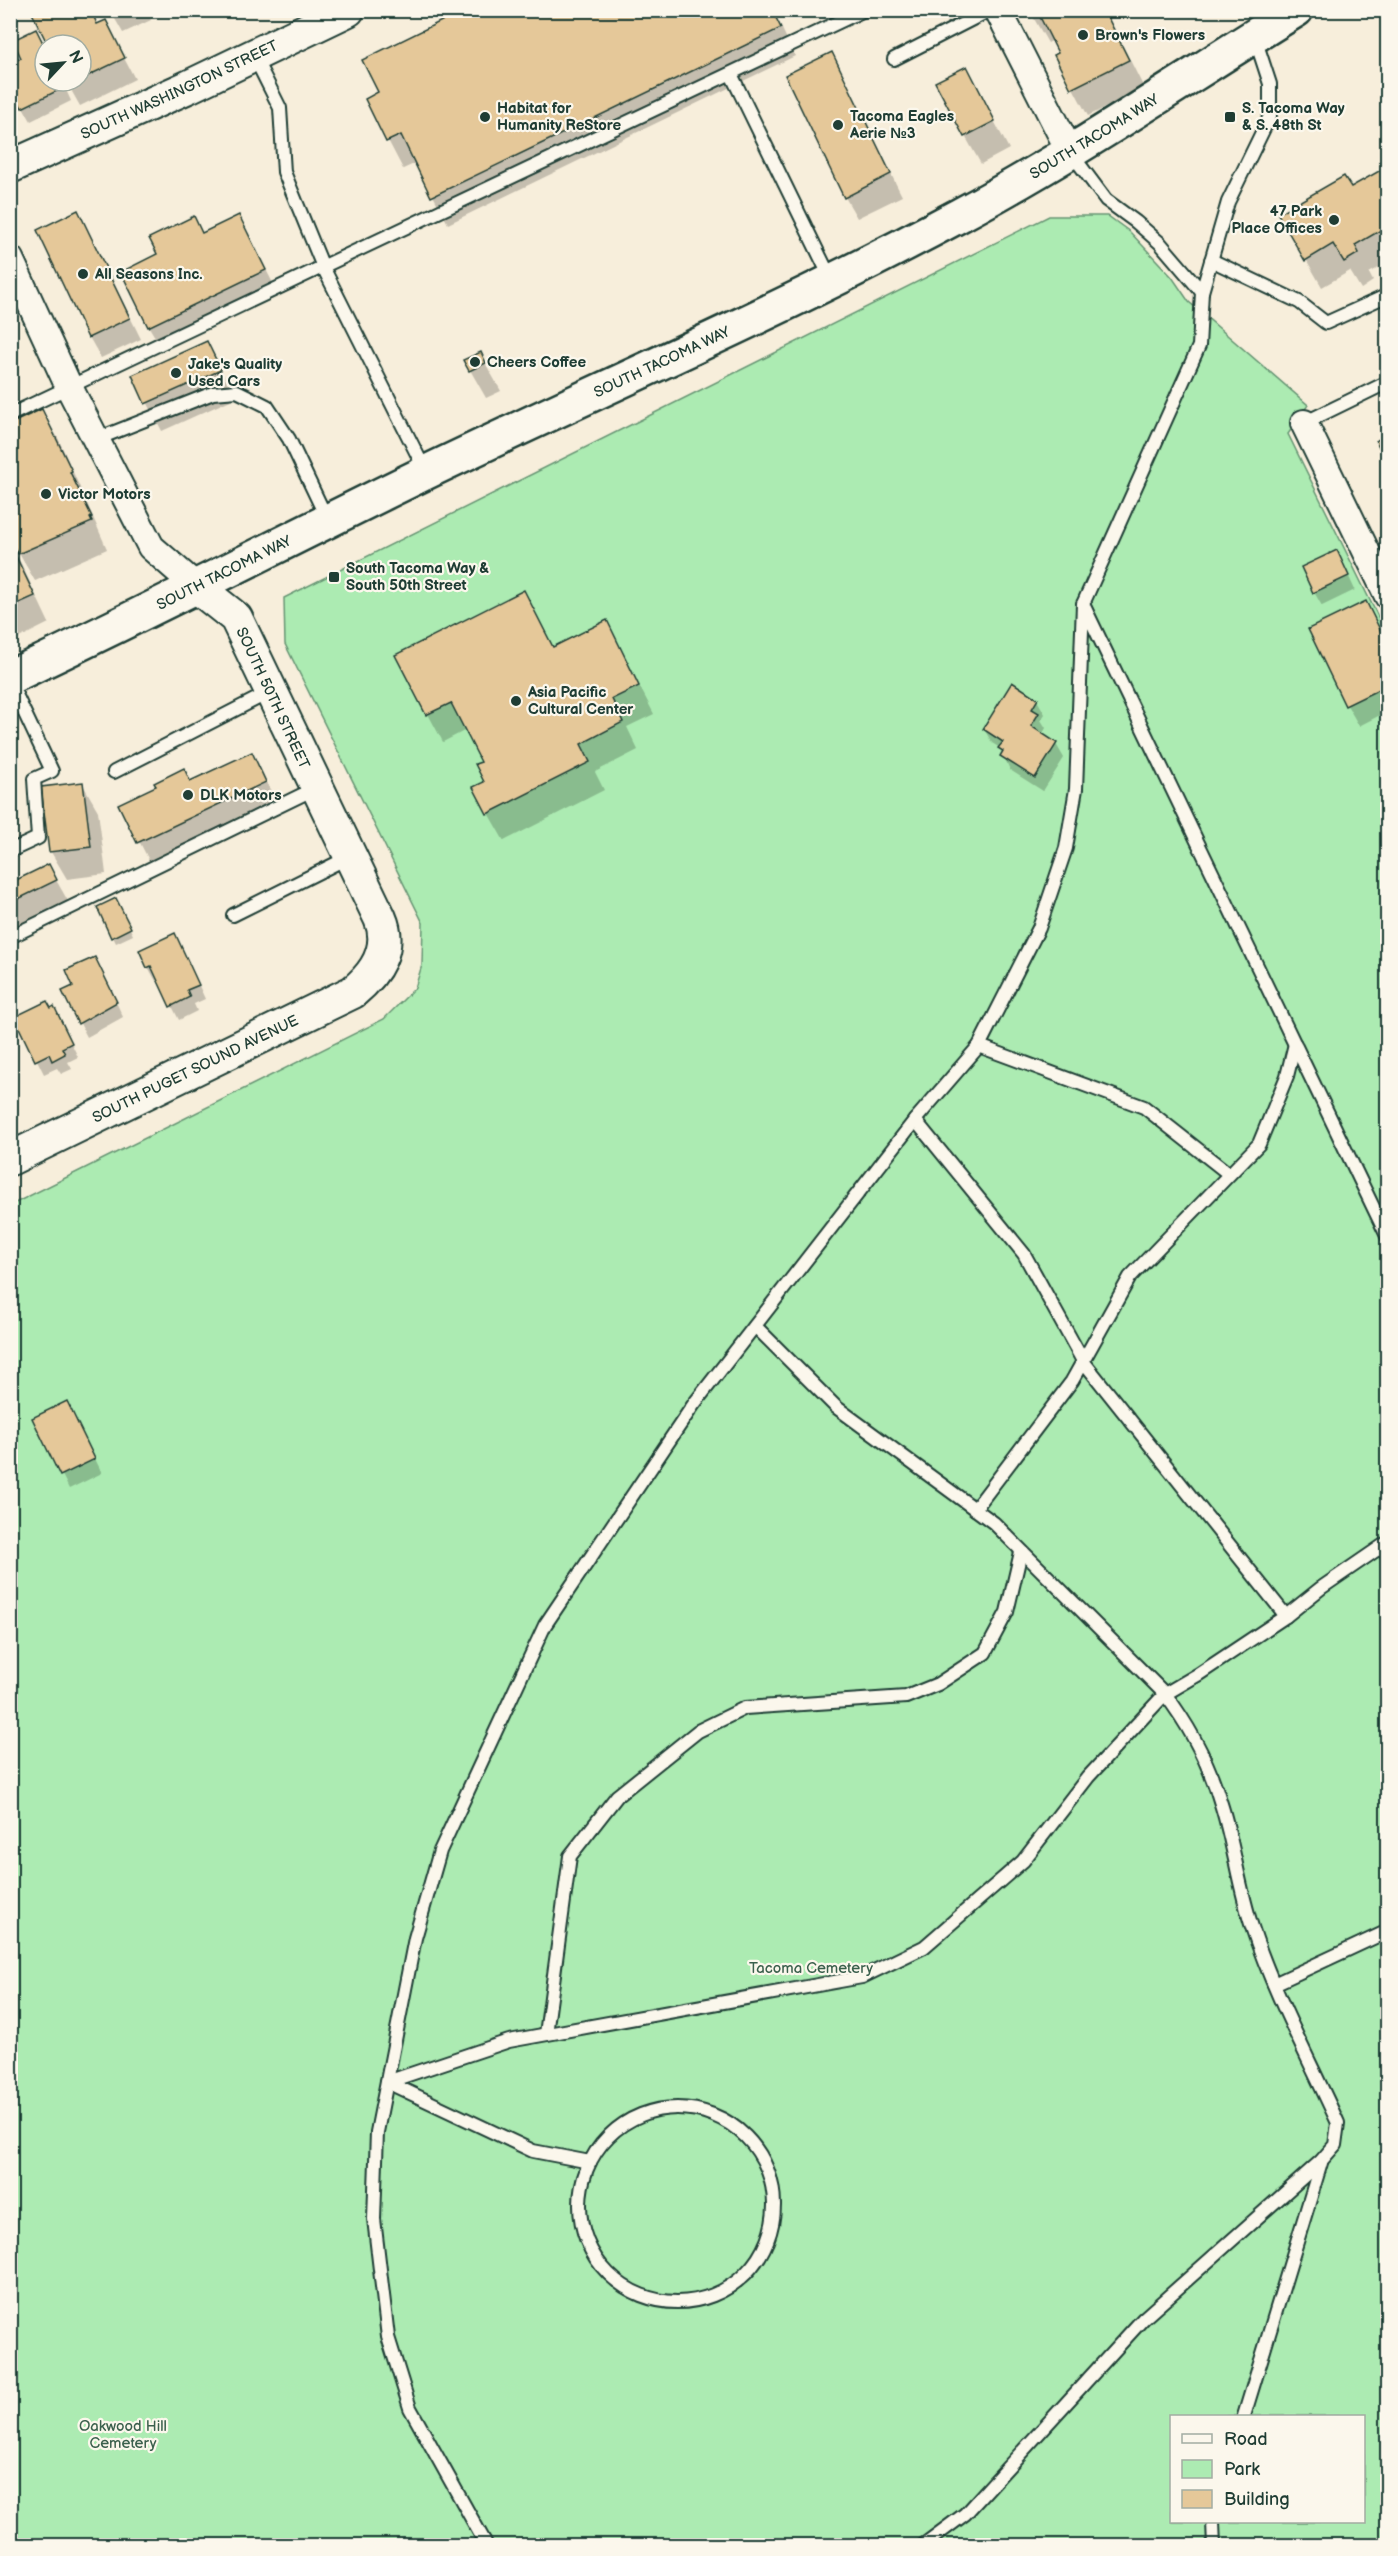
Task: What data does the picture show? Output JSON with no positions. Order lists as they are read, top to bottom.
{
  "streets": {
    "main road": ["SOUTH TACOMA WAY"],
    "street": ["SOUTH WASHINGTON STREET", "SOUTH 50TH STREET", "SOUTH PUGET SOUND AVENUE"]
  },
  "crossings": [
    ["SOUTH TACOMA WAY", "SOUTH 50TH STREET"],
    ["SOUTH 50TH STREET", "SOUTH PUGET SOUND AVENUE"]
  ],
  "parks": ["Tacoma Cemetery", "Oakwood Hill Cemetery"],
  "places": {
    "other": [
      "Brown's Flowers",
      "Habitat for Humanity ReStore",
      "Tacoma Eagles Aerie №3",
      "47 Park Place Offices",
      "All Seasons Inc.",
      "Cheers Coffee",
      "Jake's Quality Used Cars",
      "Victor Motors",
      "Asia Pacific Cultural Center",
      "DLK Motors"
    ],
    "transit": ["S. Tacoma Way & S. 48th St", "South Tacoma Way & South 50th Street"]
  },
  "legend": ["Road", "Park", "Building"],
  "north": "top right"
}
